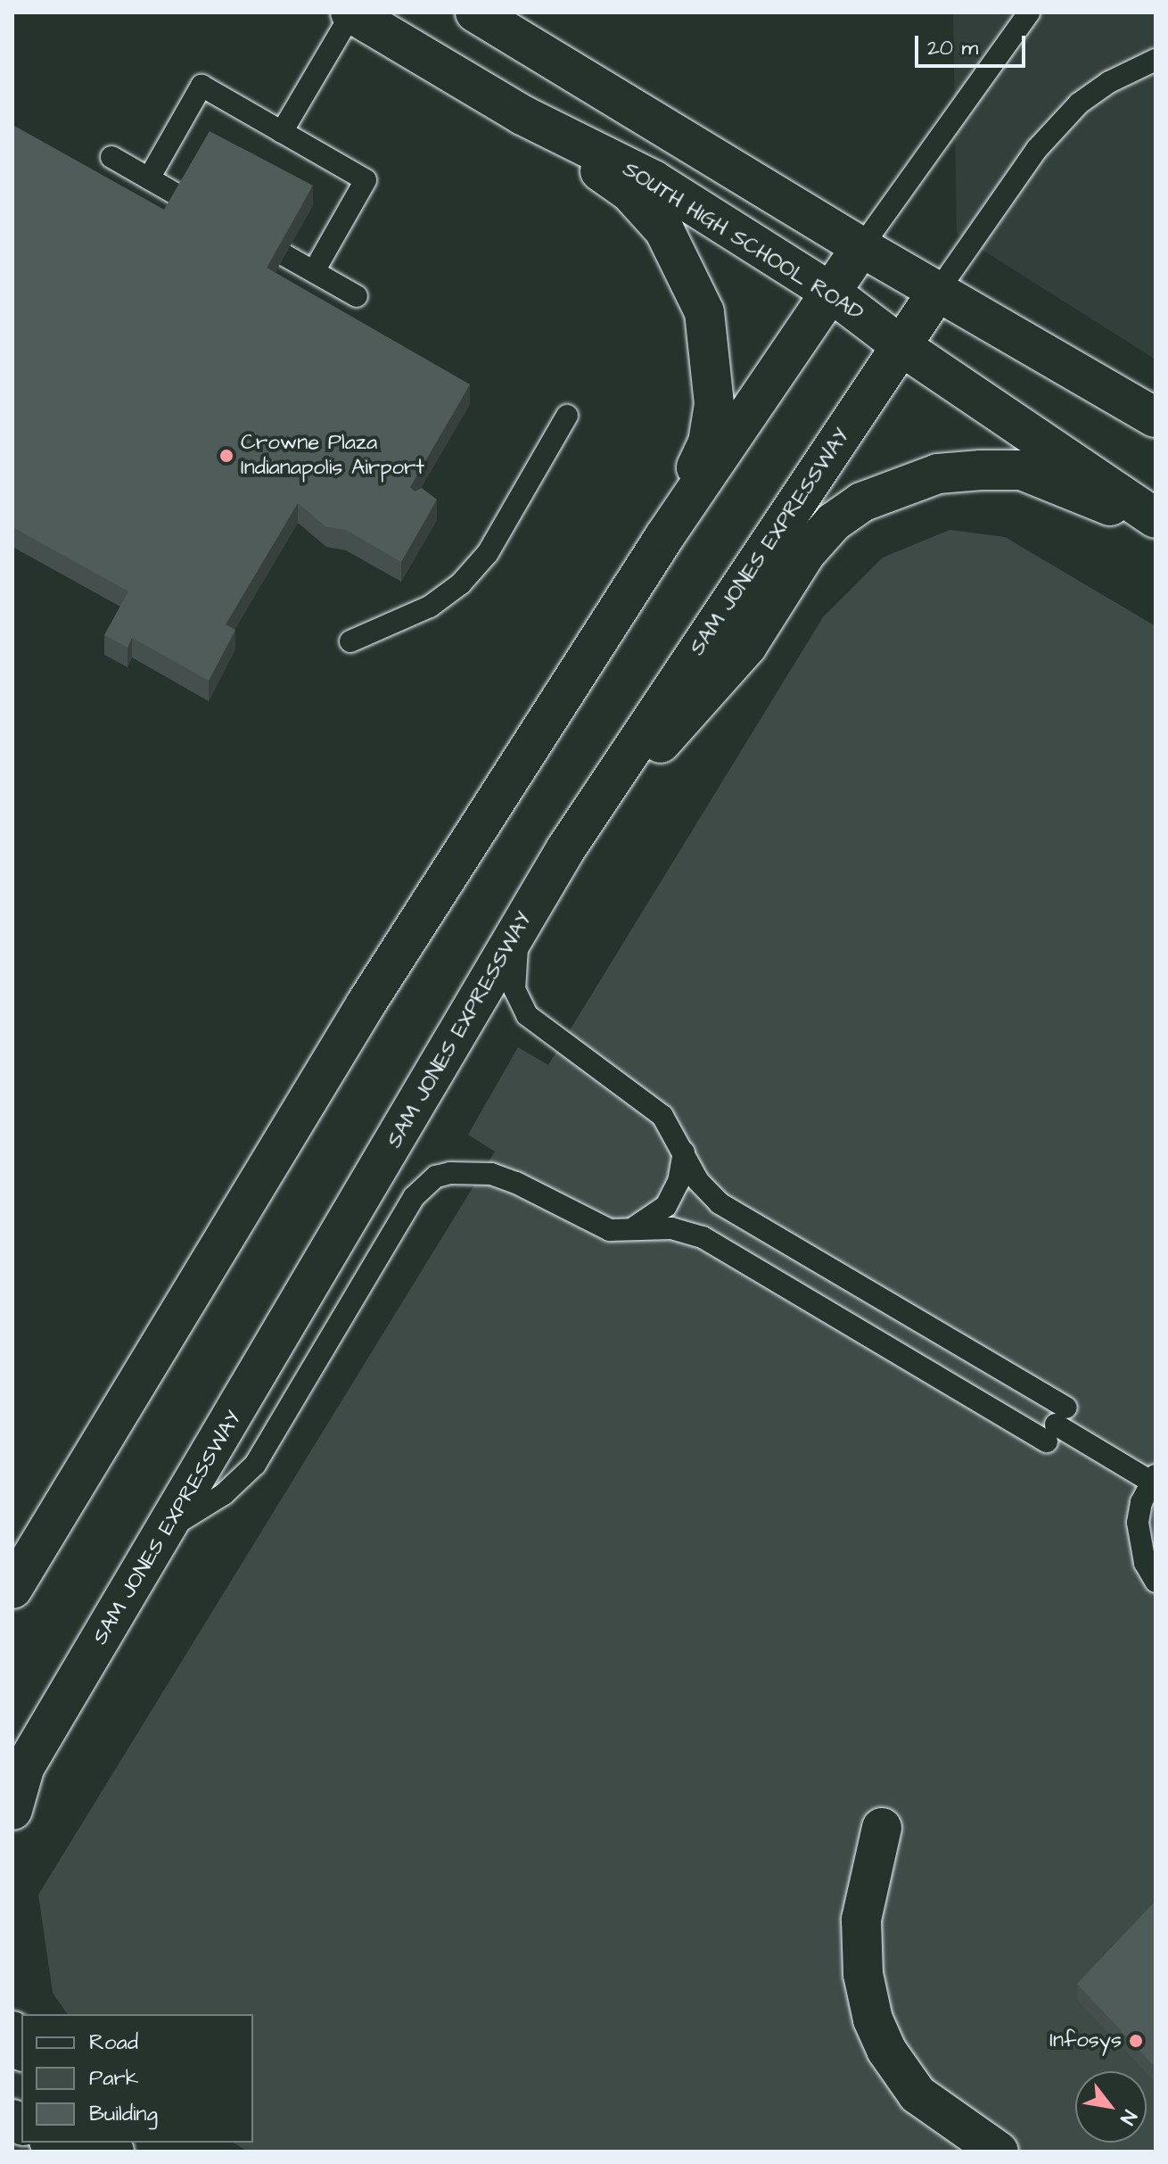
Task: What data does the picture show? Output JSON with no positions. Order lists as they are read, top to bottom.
{
  "streets": {
    "main road": ["SOUTH HIGH SCHOOL ROAD", "SAM JONES EXPRESSWAY"]
  },
  "crossings": [
    ["SOUTH HIGH SCHOOL ROAD", "SAM JONES EXPRESSWAY"]
  ],
  "places": ["Crowne Plaza Indianapolis Airport", "Infosys"],
  "legend": ["Road", "Park", "Building"],
  "scale_bar": "20 m",
  "north": "bottom right"
}
